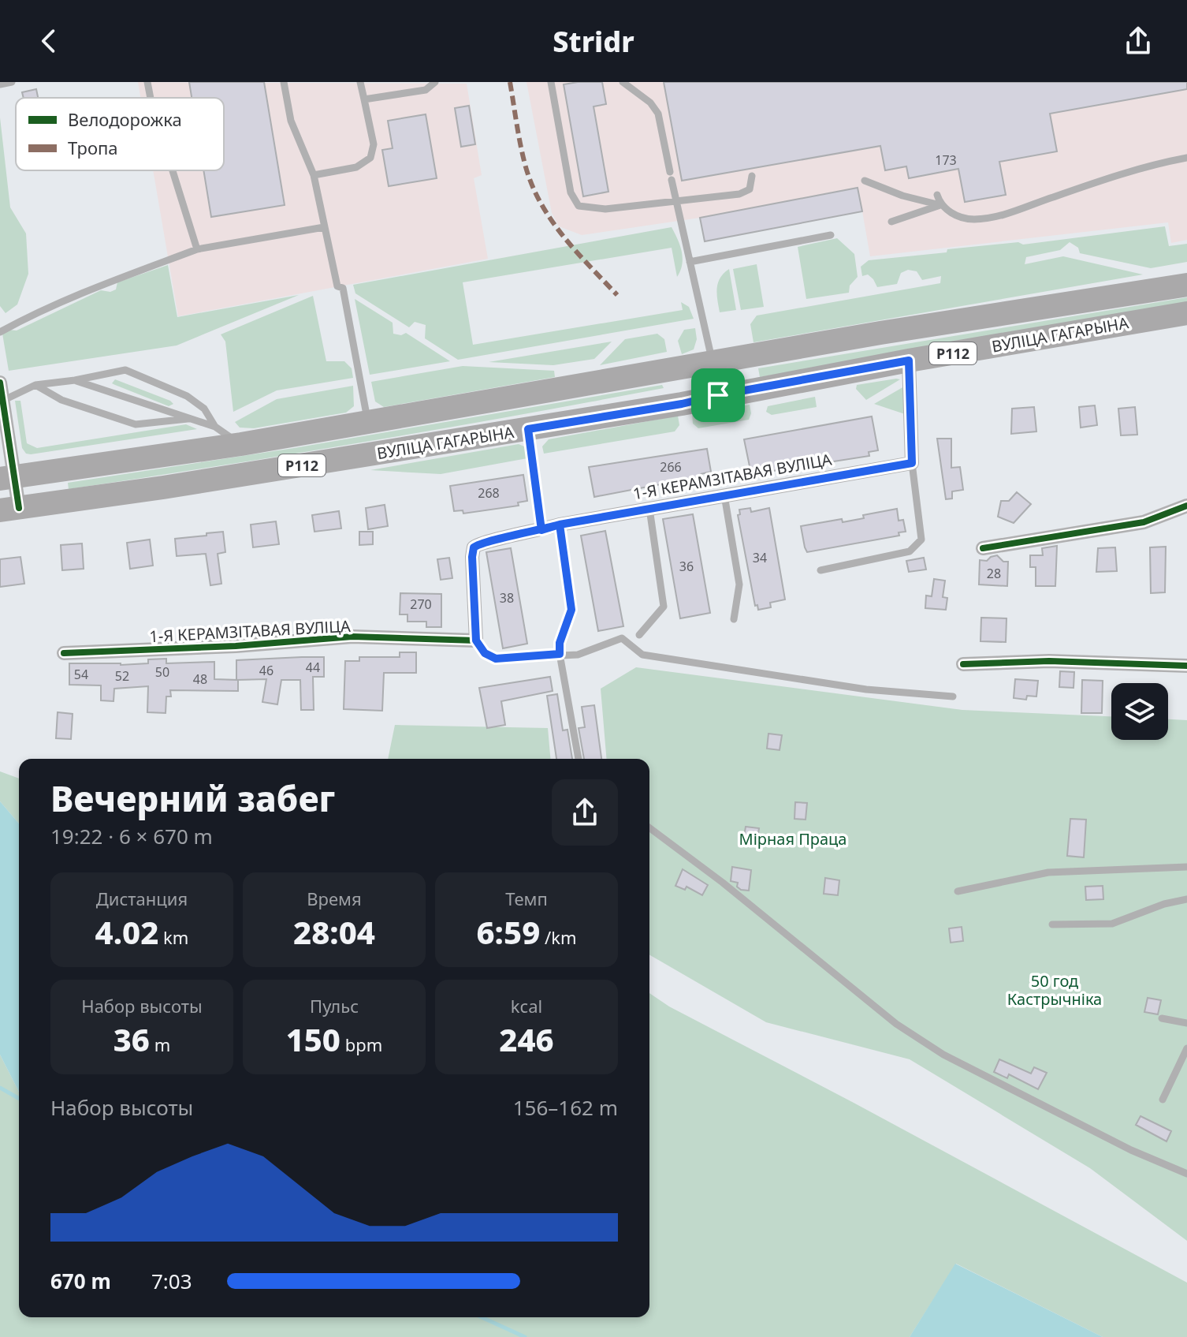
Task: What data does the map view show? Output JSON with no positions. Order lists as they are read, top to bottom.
{
  "streets": {
    "main road": ["ВУЛІЦА ГАГАРЫНА", "Р112"],
    "street": ["1-Я КЕРАМЗІТАВАЯ ВУЛІЦА"]
  },
  "parks": ["Мірная Праца", "50 год Кастрычніка"],
  "house_numbers": [
    "173",
    "266",
    "268",
    "34",
    "36",
    "28",
    "38",
    "270",
    "44",
    "46",
    "50",
    "54",
    "52",
    "48"
  ],
  "legend": ["Велодорожка", "Тропа"],
  "page": {
    "header": "Stridr",
    "heading": ["Вечерний забег", "19:22 · 6 × 670 m"],
    "stats": [
      ["Дистанция", "4.02 km"],
      ["Время", "28:04"],
      ["Темп", "6:59 /km"],
      ["Набор высоты", "36 m"],
      ["Пульс", "150 bpm"],
      ["kcal", "246"]
    ],
    "chart": ["Набор высоты", "156–162 m"],
    "list": [
      {
        "name": "670 m",
        "note": "7:03"
      }
    ]
  }
}
